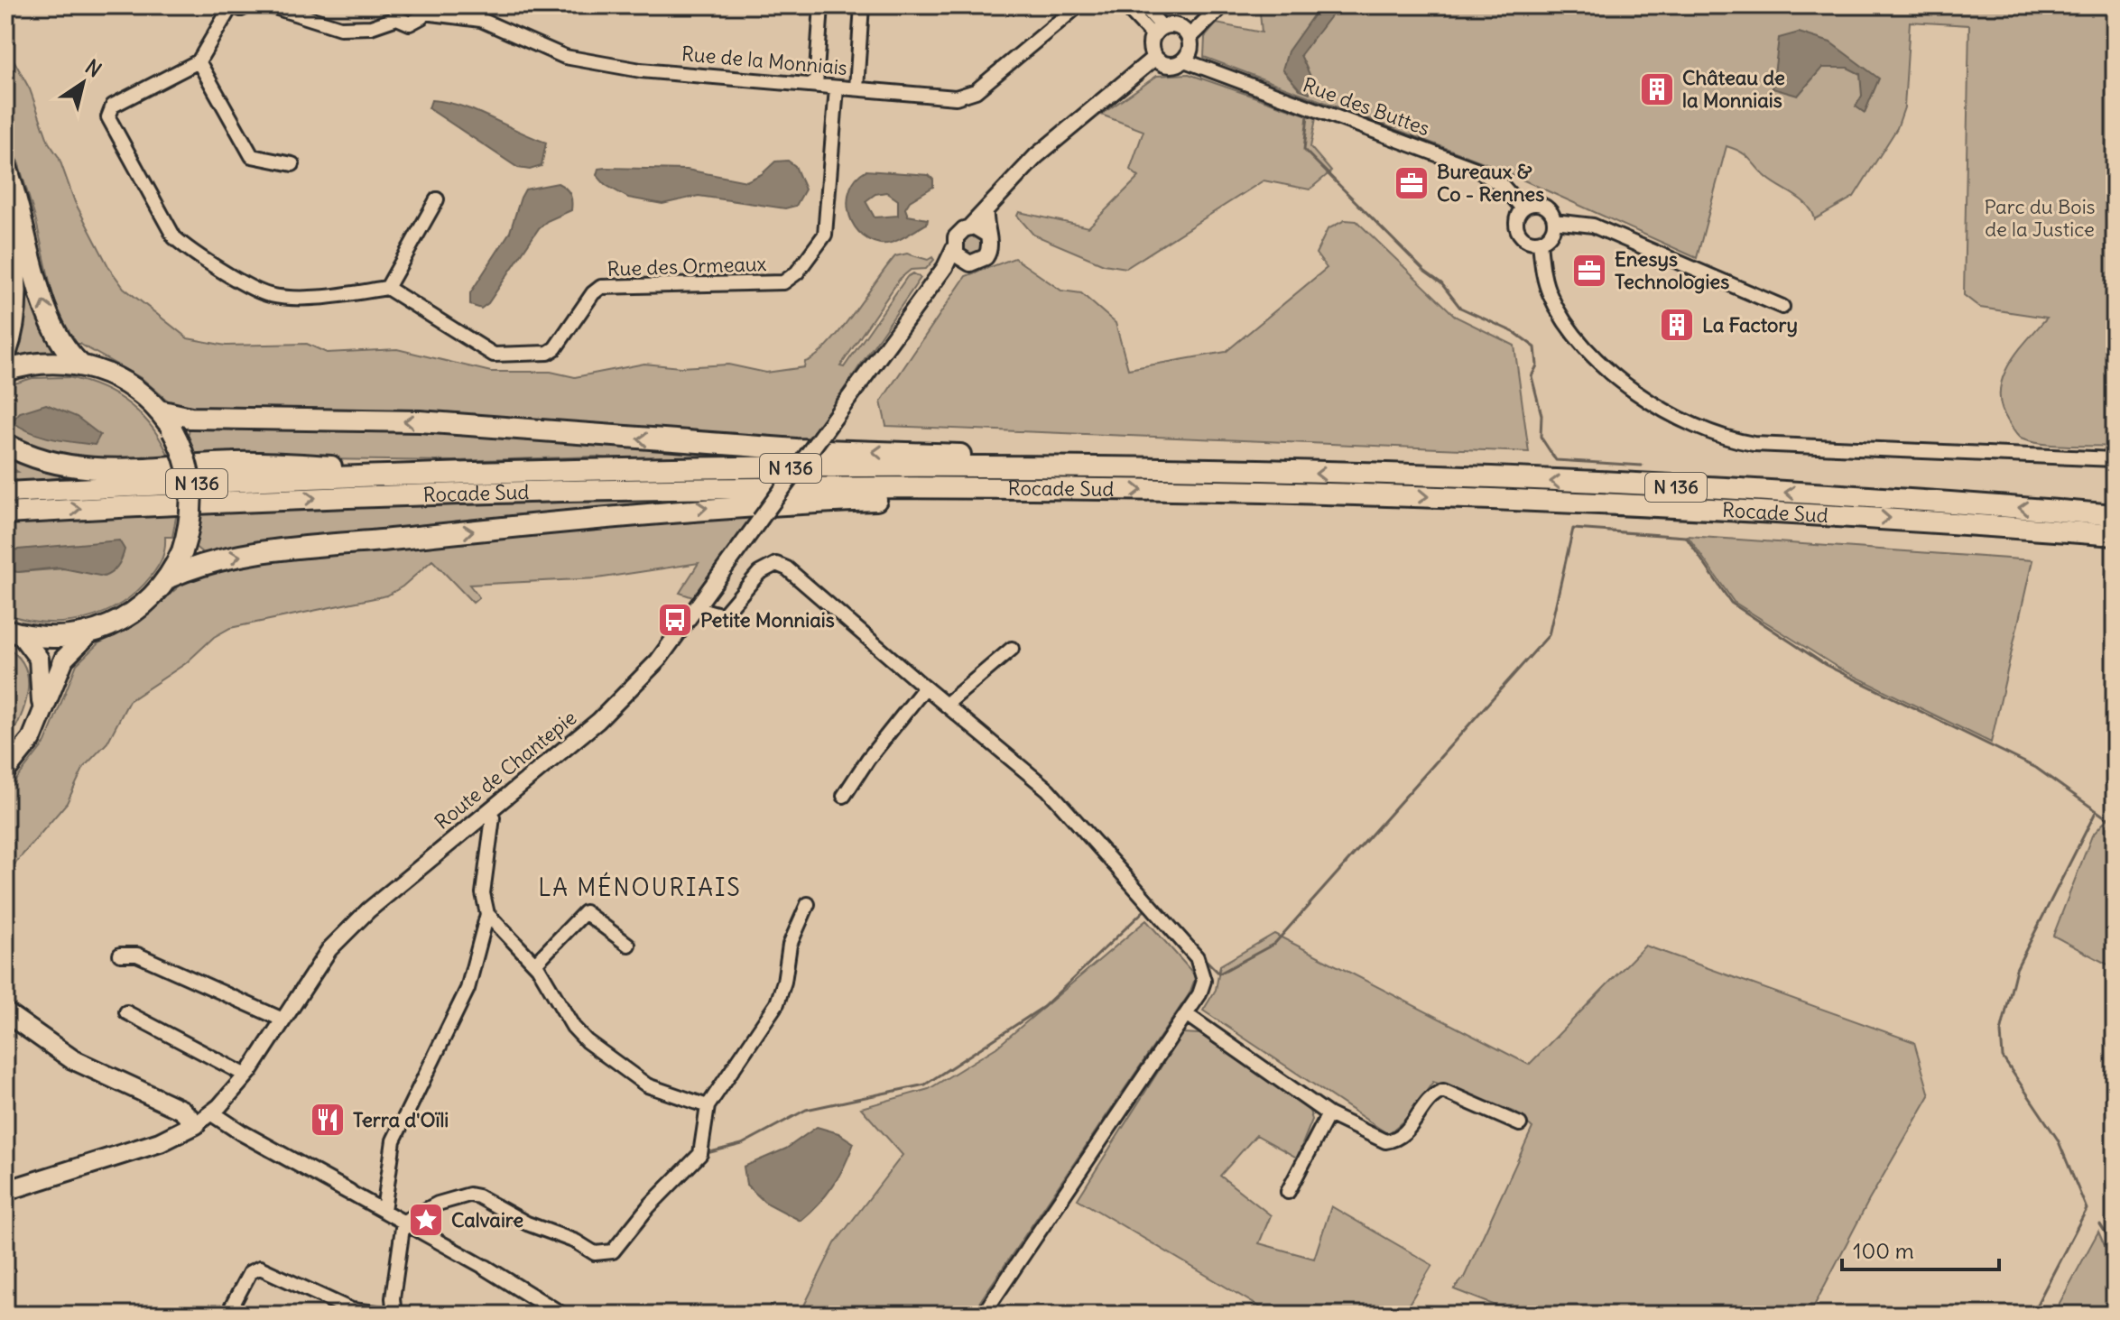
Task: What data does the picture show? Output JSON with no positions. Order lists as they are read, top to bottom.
{
  "streets": {
    "main road": ["N 136", "Rocade Sud", "Route de Chantepie"],
    "street": ["Rue de la Monniais", "Rue des Buttes", "Rue des Ormeaux"]
  },
  "crossings": [
    ["Rue de la Monniais", "Rue des Ormeaux"]
  ],
  "districts": ["LA MÉNOURIAIS"],
  "parks": ["Parc du Bois de la Justice"],
  "places": {
    "building": ["Château de la Monniais", "La Factory"],
    "office": ["Bureaux & Co - Rennes", "Enesys Technologies"],
    "bus stop": ["Petite Monniais"],
    "restaurant": ["Terra d'Oïli"],
    "place": ["Calvaire"]
  },
  "scale_bar": "100 m",
  "north": "top right"
}
